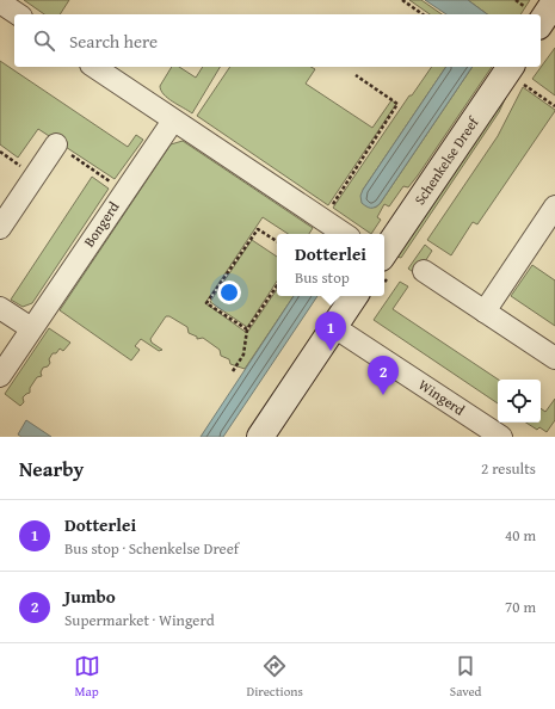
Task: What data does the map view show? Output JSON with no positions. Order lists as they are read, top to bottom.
{
  "streets": {
    "street": ["Schenkelse Dreef", "Bongerd", "Wingerd"]
  },
  "page": {
    "search": "Search here",
    "popup": ["Dotterlei", "Bus stop"],
    "pins": ["1", "2"],
    "heading": ["Nearby", "2 results"],
    "list": [
      {
        "mark": "1",
        "name": "Dotterlei",
        "note": "Bus stop · Schenkelse Dreef",
        "value": "40 m"
      },
      {
        "mark": "2",
        "name": "Jumbo",
        "note": "Supermarket · Wingerd",
        "value": "70 m"
      }
    ],
    "nav": ["Map", "Directions", "Saved"]
  }
}
